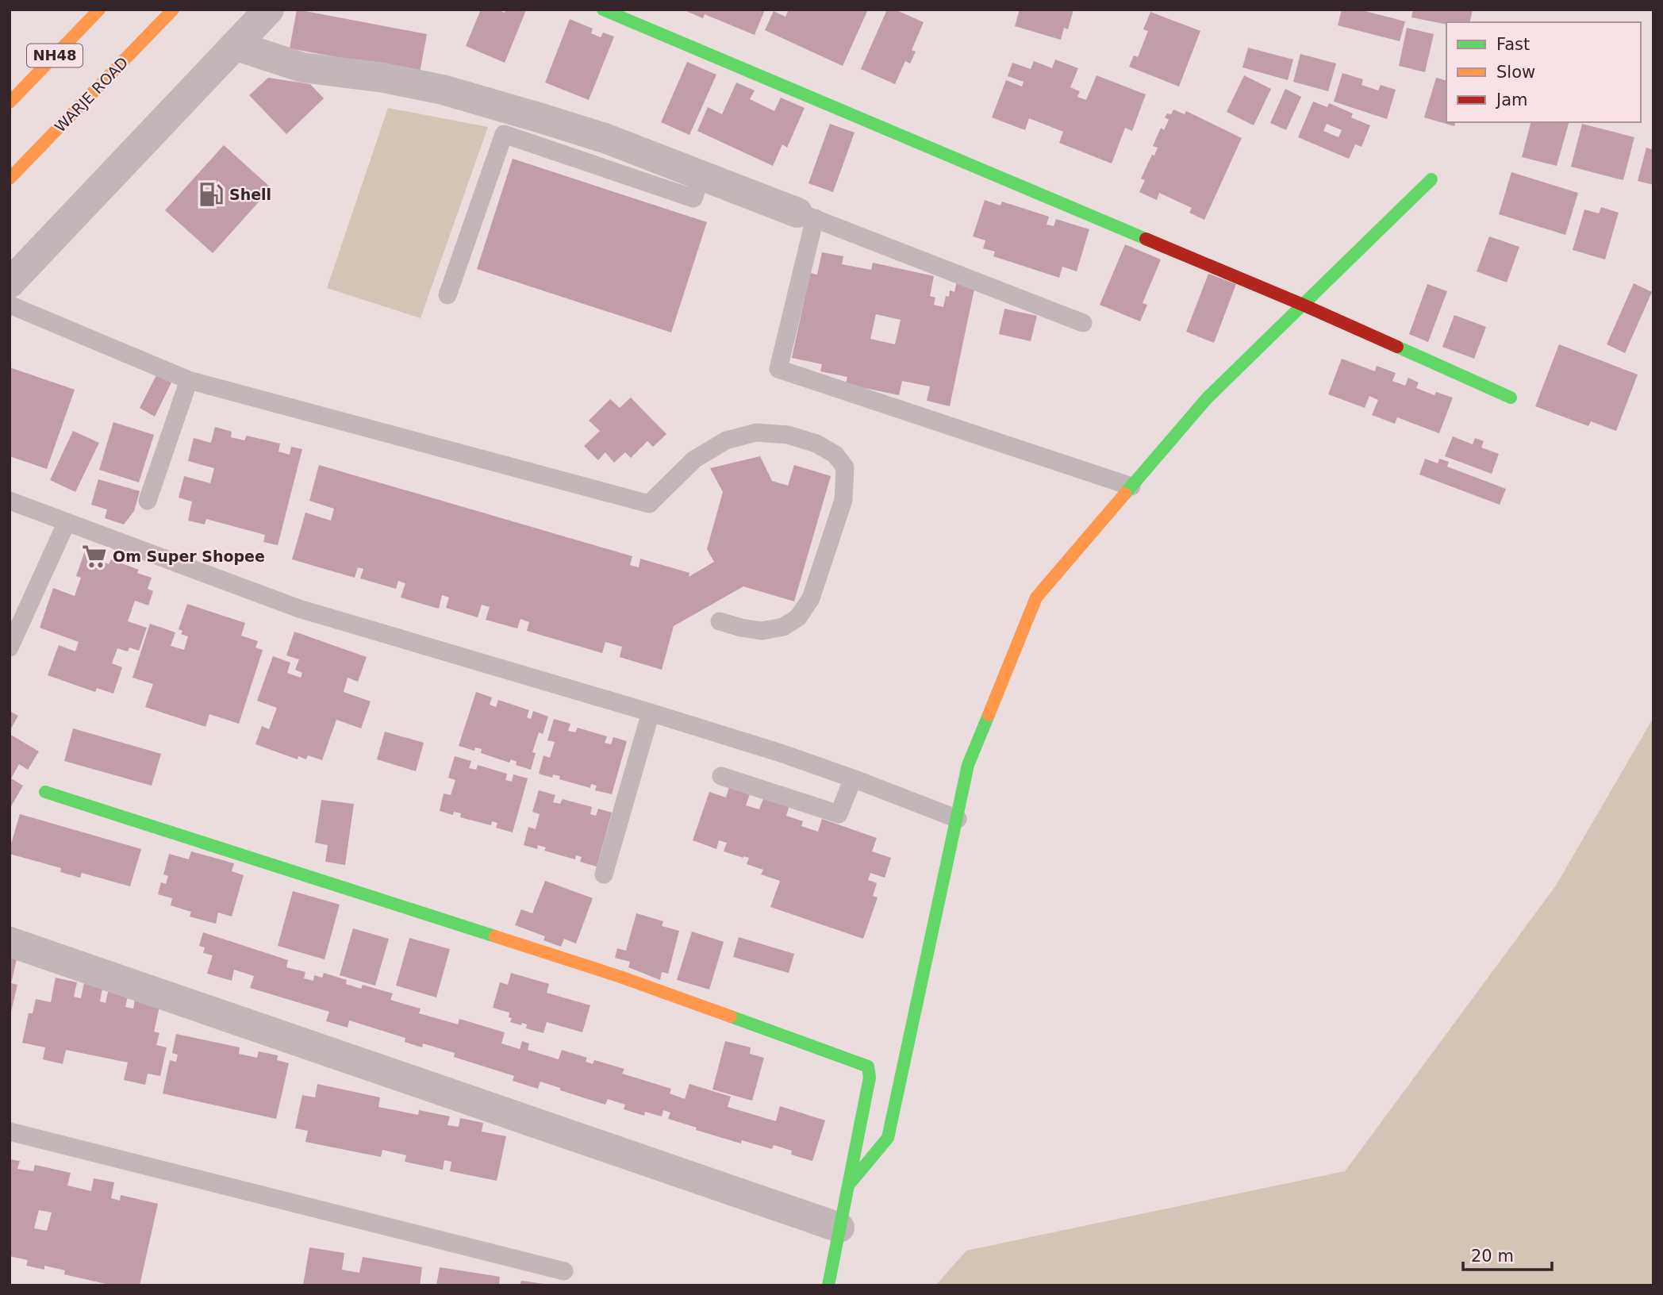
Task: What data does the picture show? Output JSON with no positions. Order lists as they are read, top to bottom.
{
  "streets": {
    "main road": ["NH48", "WARJE ROAD"]
  },
  "places": {
    "fuel station": ["Shell"],
    "supermarket": ["Om Super Shopee"]
  },
  "legend": ["Fast", "Slow", "Jam"],
  "scale_bar": "20 m"
}
